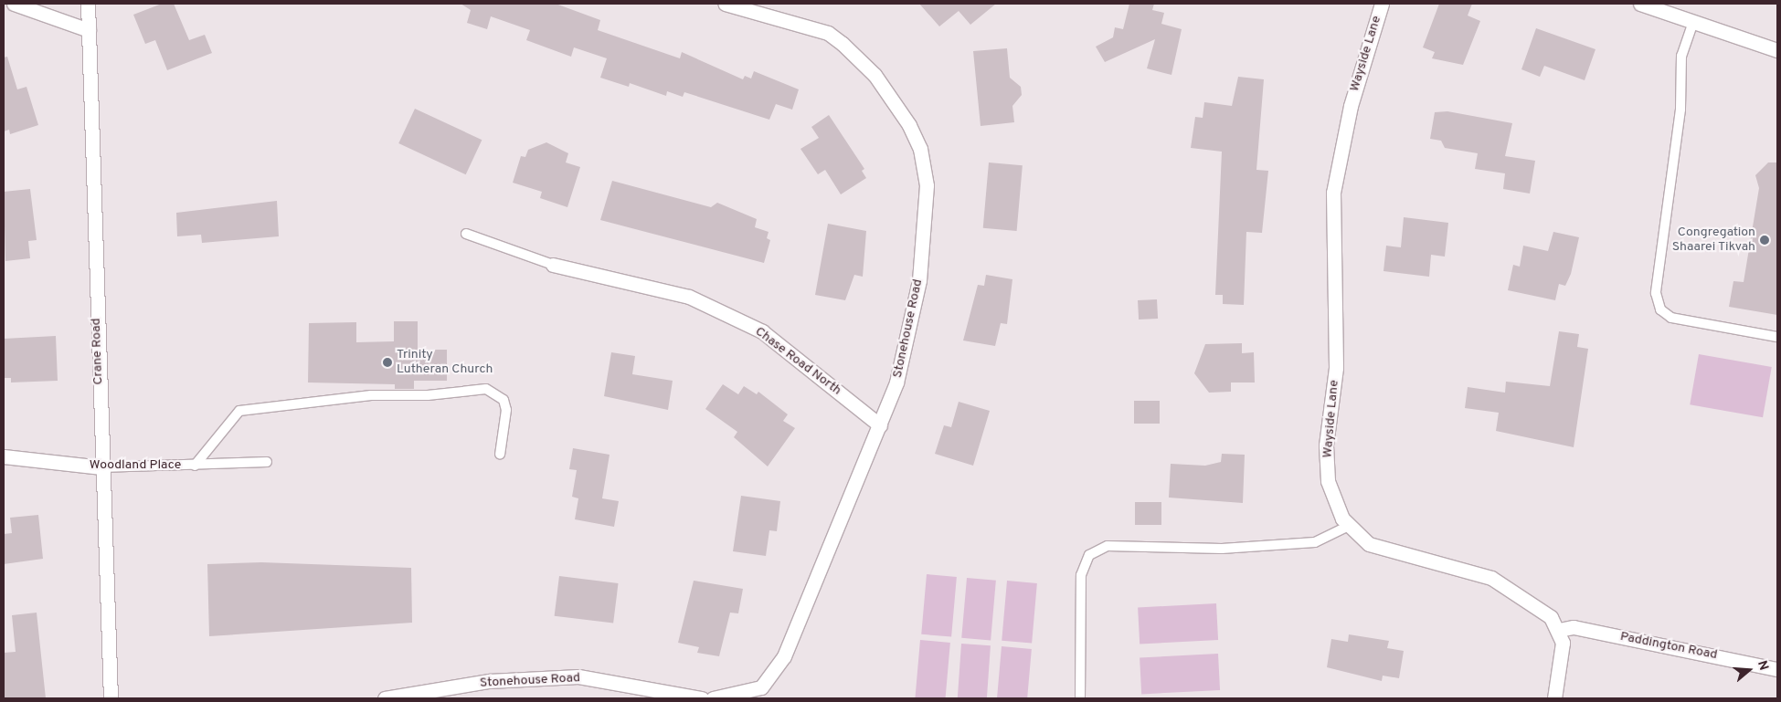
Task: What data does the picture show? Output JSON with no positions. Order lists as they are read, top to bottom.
{
  "streets": {
    "street": [
      "Wayside Lane",
      "Stonehouse Road",
      "Crane Road",
      "Chase Road North",
      "Woodland Place",
      "Paddington Road"
    ]
  },
  "crossings": [
    ["Wayside Lane", "Paddington Road"],
    ["Stonehouse Road", "Chase Road North"],
    ["Crane Road", "Woodland Place"]
  ],
  "places": ["Congregation Shaarei Tikvah", "Trinity Lutheran Church"],
  "north": "right"
}
